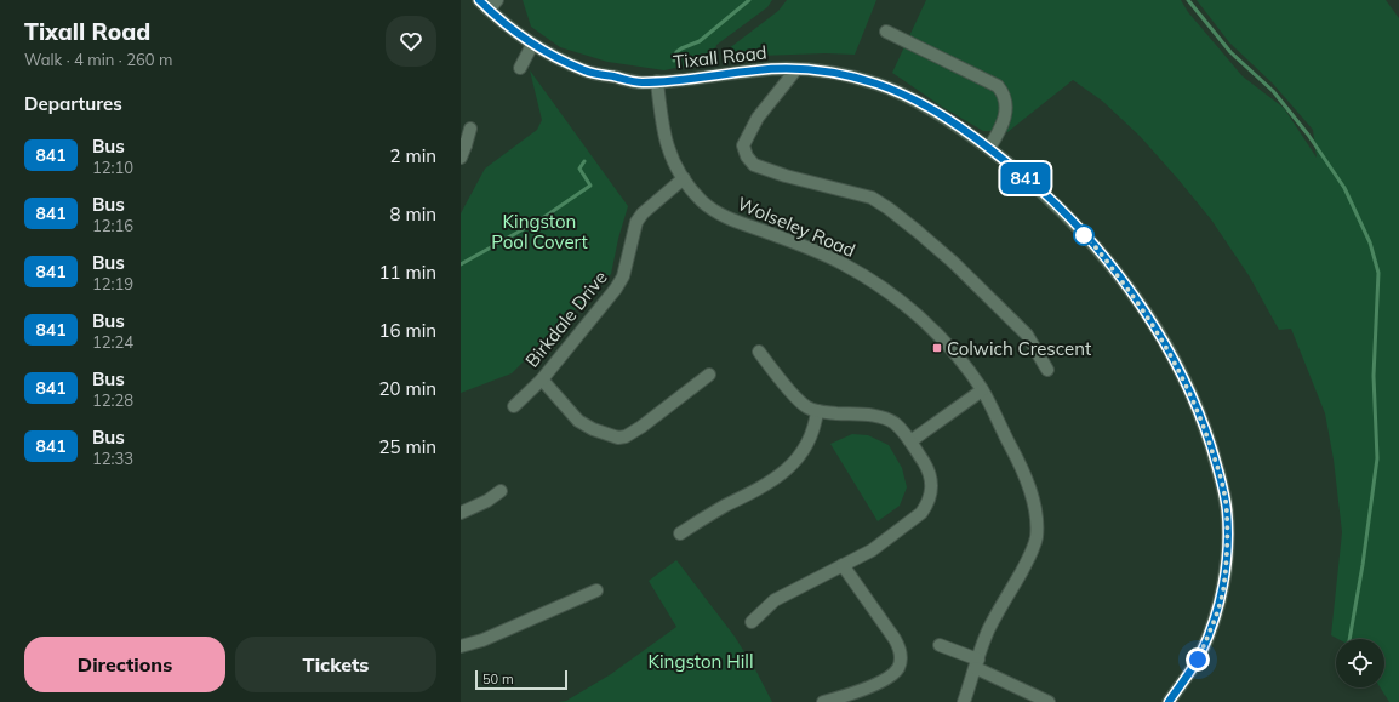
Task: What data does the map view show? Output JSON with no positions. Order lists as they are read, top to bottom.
{
  "streets": {
    "street": ["Tixall Road", "Wolseley Road", "Birkdale Drive"]
  },
  "crossings": [
    ["Tixall Road", "Wolseley Road"],
    ["Wolseley Road", "Birkdale Drive"]
  ],
  "parks": ["Kingston Pool Covert", "Kingston Hill"],
  "places": {
    "transit": ["Colwich Crescent"]
  },
  "lines": ["bus line 841"],
  "scale_bar": "50 m",
  "page": {
    "heading": [
      ["Tixall Road", "Walk · 4 min · 260 m"],
      "Departures"
    ],
    "on_map": "841",
    "list": [
      {
        "mark": "841",
        "name": "Bus",
        "note": "12:10",
        "value": "2 min"
      },
      {
        "mark": "841",
        "name": "Bus",
        "note": "12:16",
        "value": "8 min"
      },
      {
        "mark": "841",
        "name": "Bus",
        "note": "12:19",
        "value": "11 min"
      },
      {
        "mark": "841",
        "name": "Bus",
        "note": "12:24",
        "value": "16 min"
      },
      {
        "mark": "841",
        "name": "Bus",
        "note": "12:28",
        "value": "20 min"
      },
      {
        "mark": "841",
        "name": "Bus",
        "note": "12:33",
        "value": "25 min"
      }
    ],
    "buttons": ["Directions", "Tickets"],
    "scale": "50 m"
  }
}
